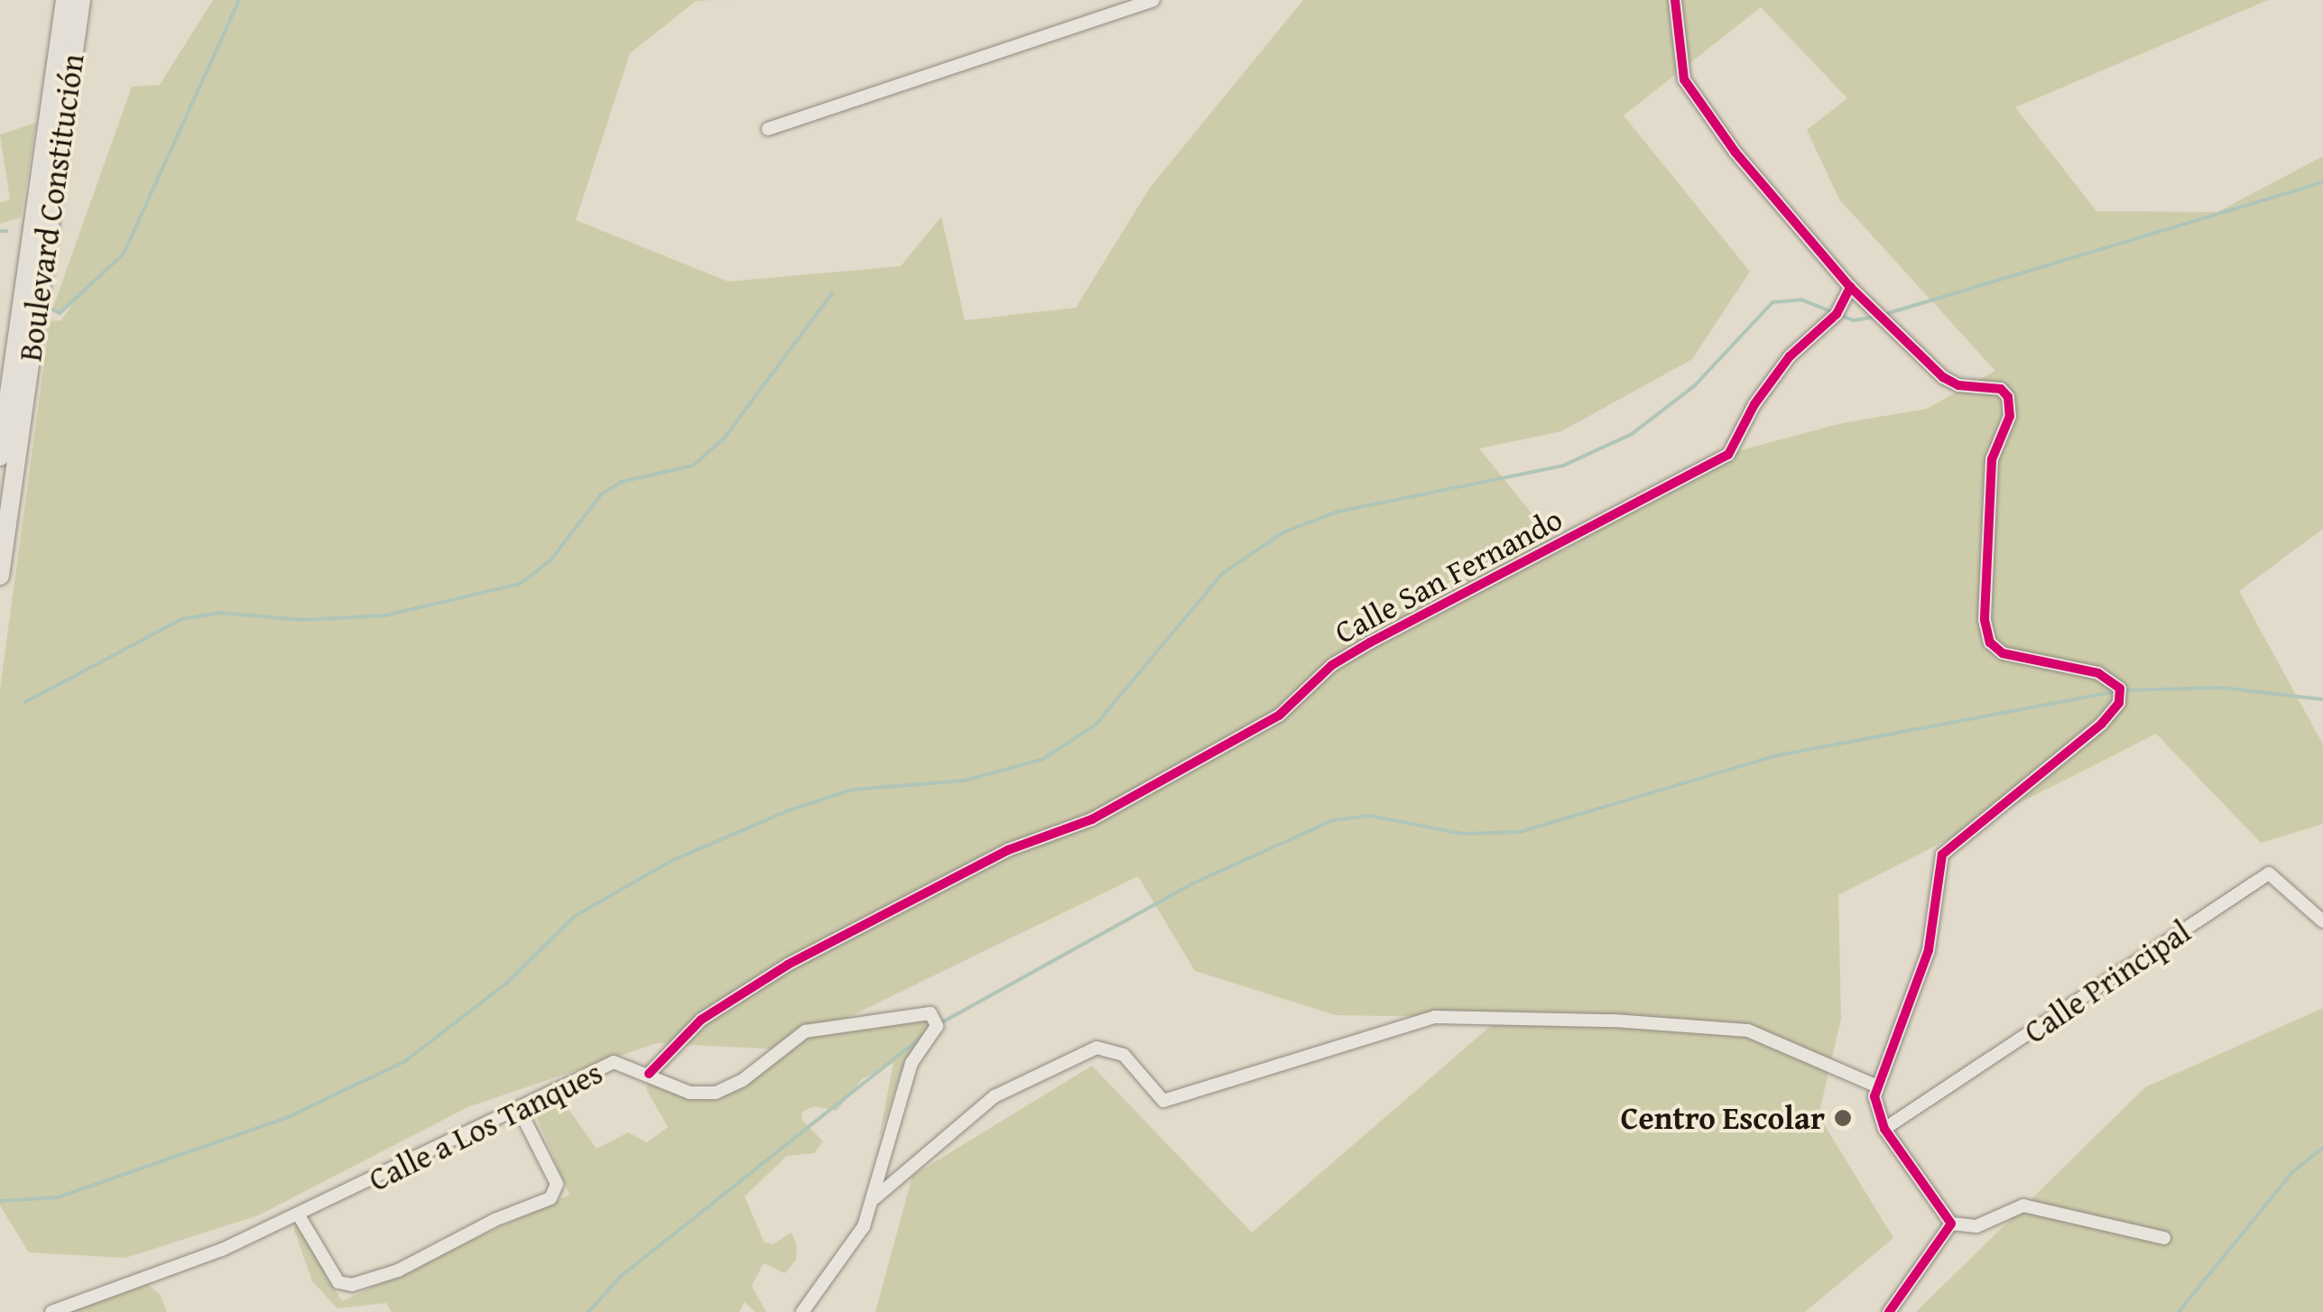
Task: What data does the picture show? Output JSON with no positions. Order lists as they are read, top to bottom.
{
  "streets": {
    "highway": ["Boulevard Constitución"],
    "street": ["Calle San Fernando", "Calle Principal", "Calle a Los Tanques"]
  },
  "crossings": [
    ["Calle San Fernando", "Calle a Los Tanques"]
  ],
  "places": ["Centro Escolar"]
}
